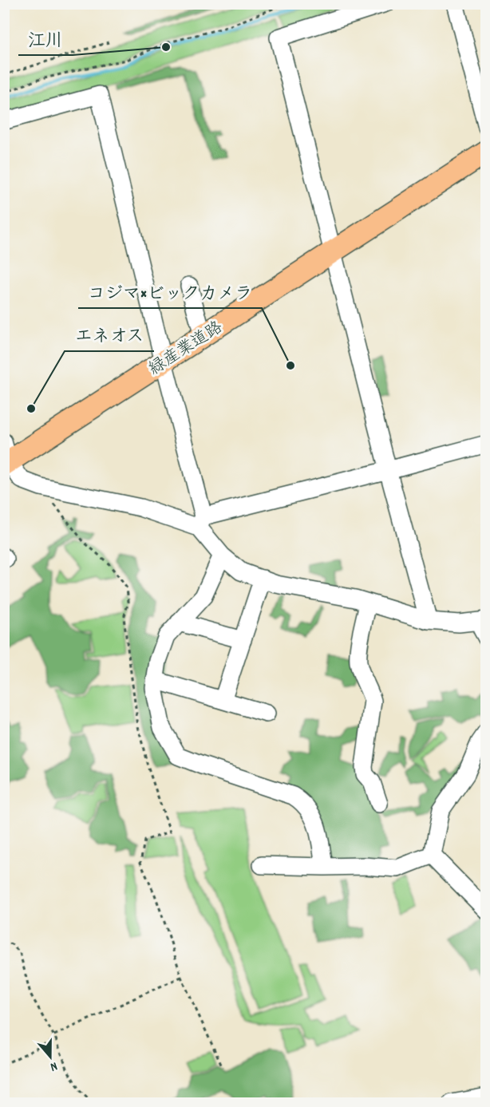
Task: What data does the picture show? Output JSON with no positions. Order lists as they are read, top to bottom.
{
  "streets": {
    "main road": ["緑産業道路"]
  },
  "places": ["江川", "コジマ×ビックカメラ", "エネオス"],
  "north": "bottom"
}
